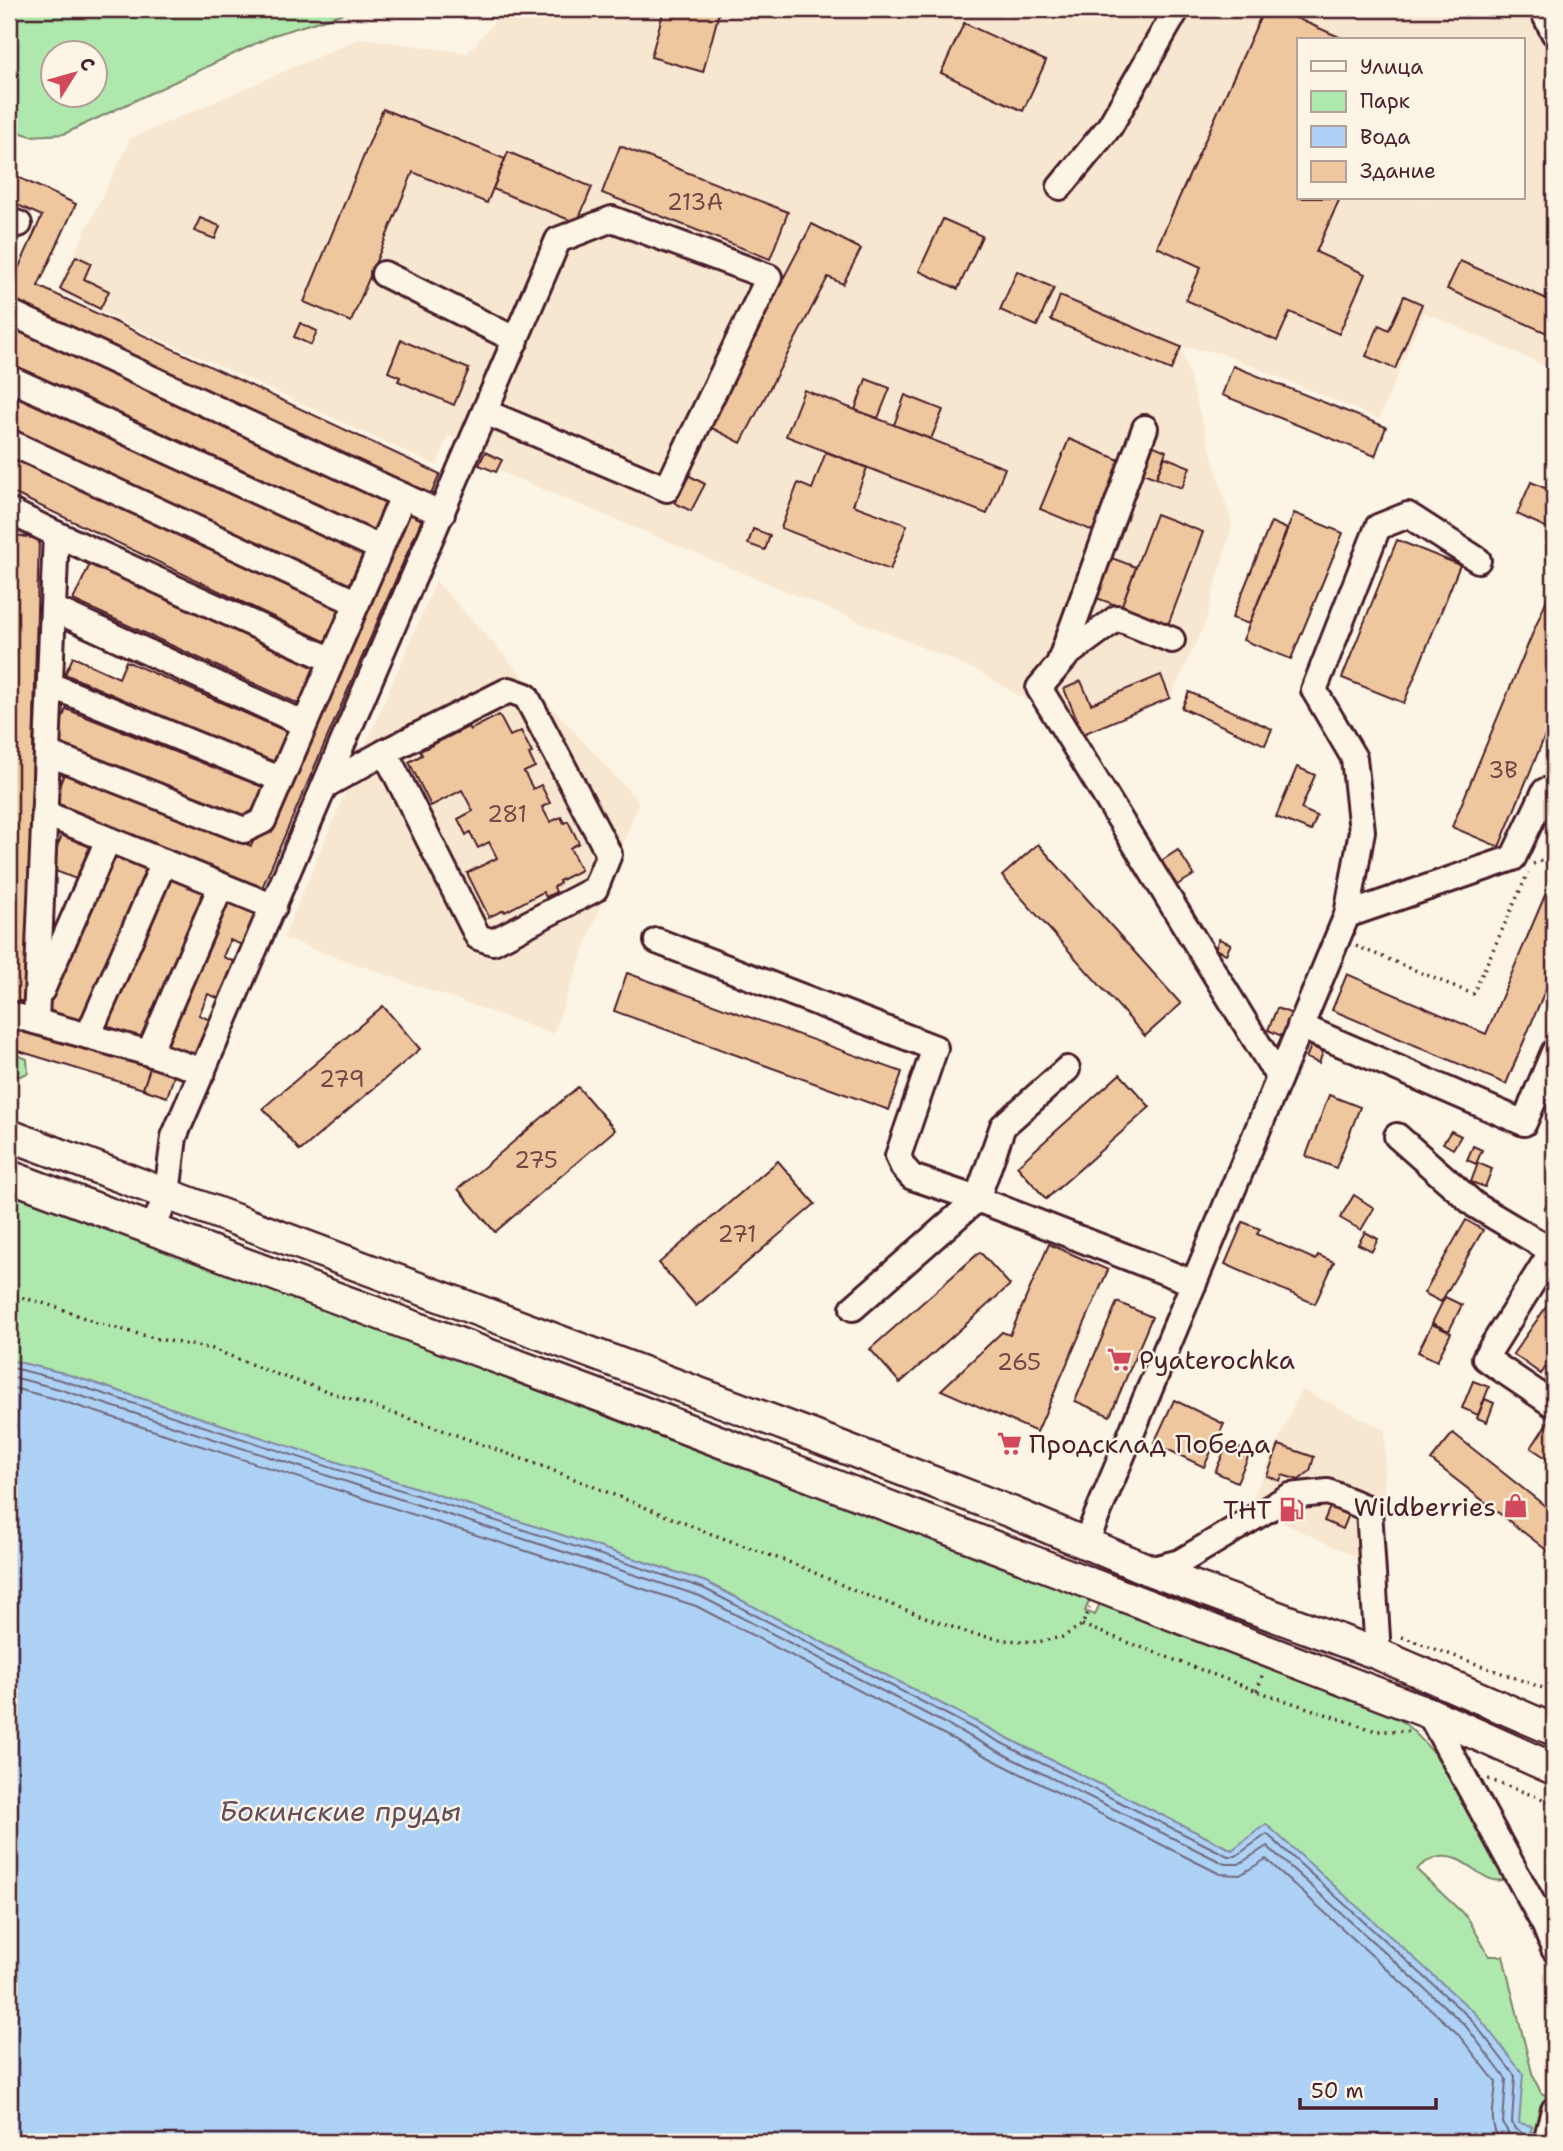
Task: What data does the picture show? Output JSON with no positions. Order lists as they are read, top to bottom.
{
  "water": ["Бокинские пруды"],
  "places": {
    "supermarket": ["Pyaterochka", "Продсклад Победа"],
    "shop": ["Wildberries"],
    "fuel station": ["ТНТ"]
  },
  "house_numbers": [
    "213А",
    "3В",
    "281",
    "279",
    "275",
    "271",
    "265"
  ],
  "legend": [
    "Улица",
    "Парк",
    "Вода",
    "Здание"
  ],
  "scale_bar": "50 m",
  "north": "top right"
}
